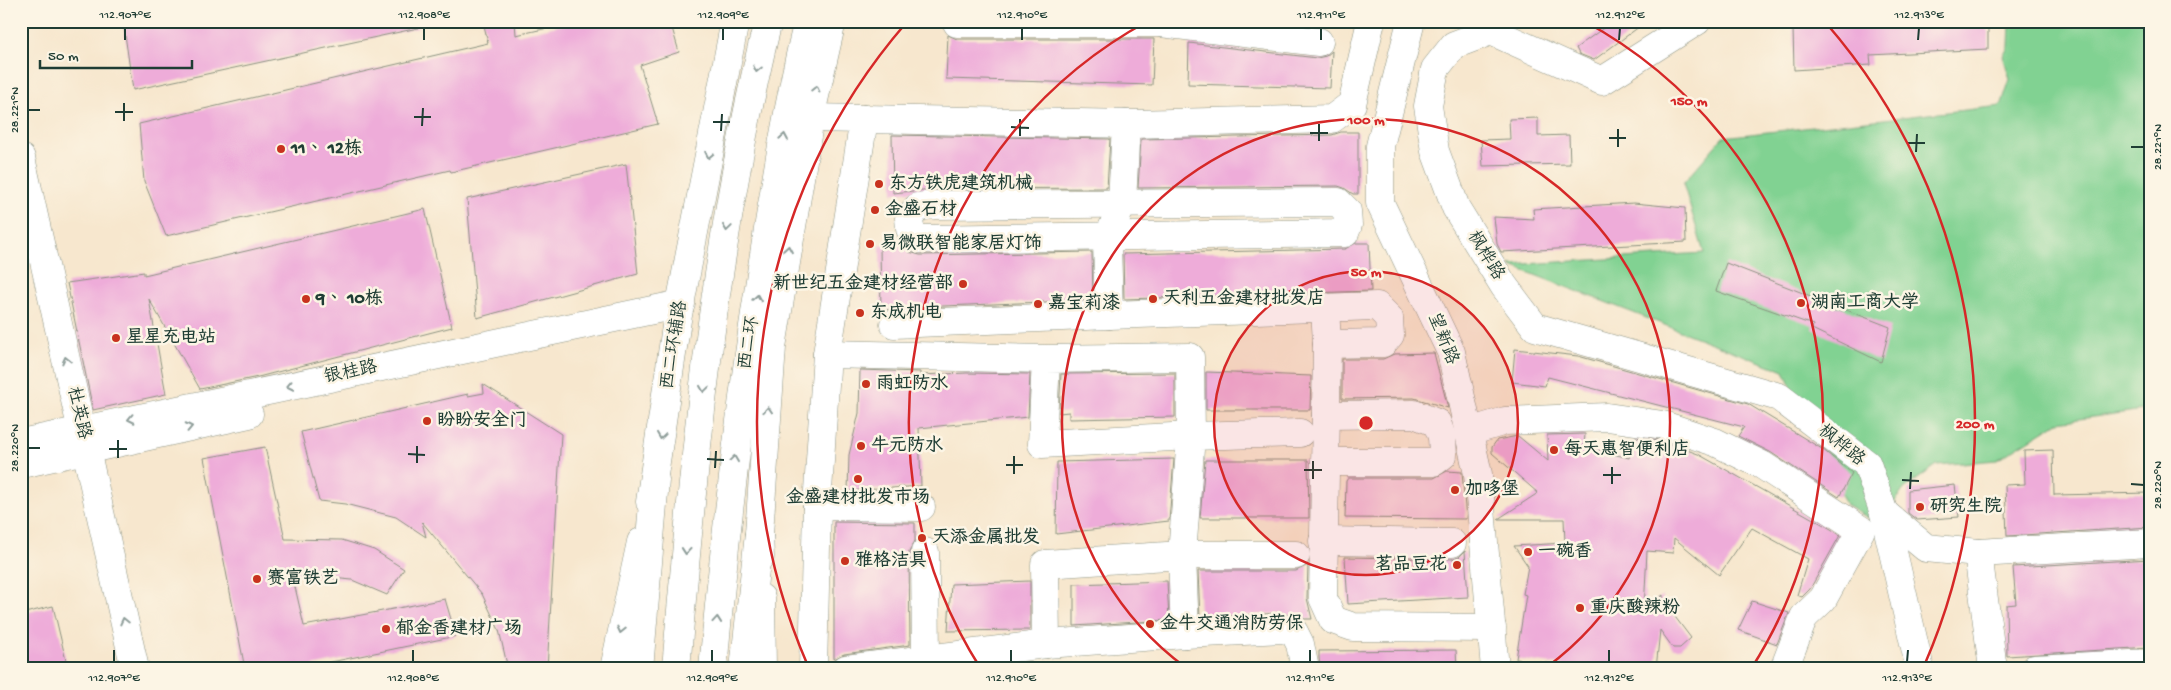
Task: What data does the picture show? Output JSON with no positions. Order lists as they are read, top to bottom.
{
  "streets": {
    "main road": [
      "枫桦路",
      "望新路",
      "西二环",
      "西二环辅路",
      "银桂路",
      "杜英路"
    ]
  },
  "crossings": [
    ["西二环辅路", "银桂路"],
    ["银桂路", "杜英路"]
  ],
  "places": [
    "11、 12栋",
    "东方铁虎建筑机械",
    "金盛石材",
    "易微联智能家居灯饰",
    "新世纪五金建材经营部",
    "9、 10栋",
    "天利五金建材批发店",
    "湖南工商大学",
    "嘉宝莉漆",
    "东成机电",
    "星星充电站",
    "雨虹防水",
    "盼盼安全门",
    "牛元防水",
    "每天惠智便利店",
    "金盛建材批发市场",
    "加哆堡",
    "研究生院",
    "天添金属批发",
    "一碗香",
    "雅格洁具",
    "茗品豆花",
    "赛富铁艺",
    "重庆酸辣粉",
    "金牛交通消防劳保",
    "郁金香建材广场"
  ],
  "scale_bar": "50 m",
  "coordinates": [
    "112.907°E",
    "112.908°E",
    "112.909°E",
    "112.910°E",
    "112.911°E",
    "112.912°E",
    "112.913°E",
    "28.221°N",
    "28.220°N"
  ],
  "rings": [
    "150 m",
    "100 m",
    "50 m",
    "200 m"
  ]
}
